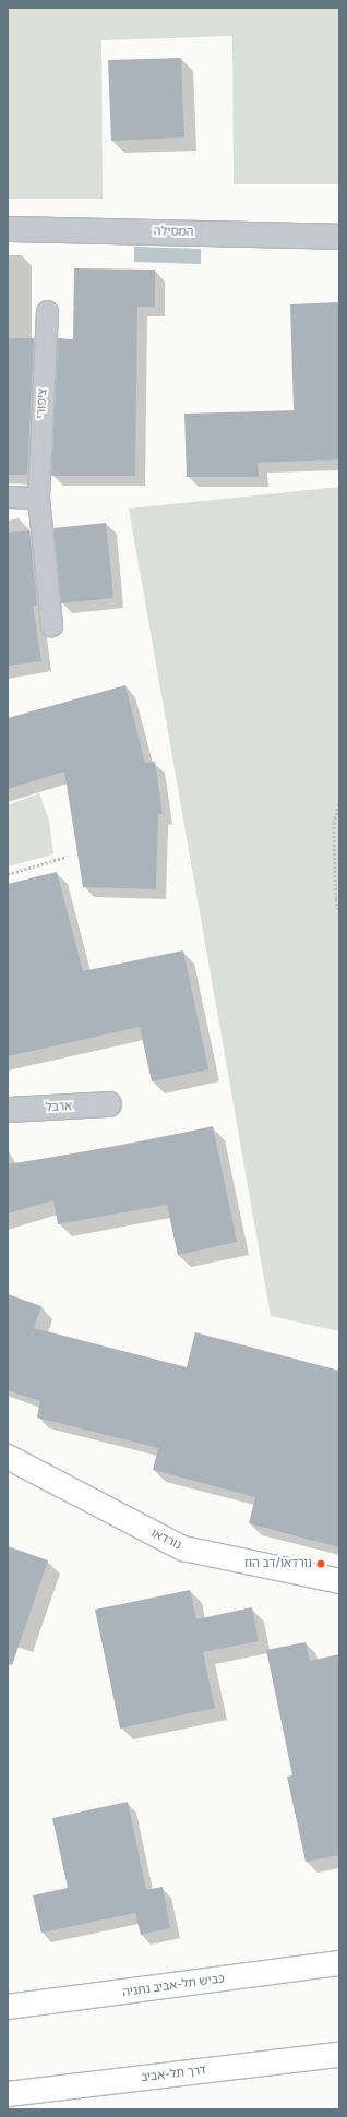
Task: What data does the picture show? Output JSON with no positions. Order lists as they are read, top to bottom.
{
  "streets": {
    "main road": ["נורדאו", "כביש תל-אביב נתניה", "דרך תל-אביב"],
    "street": ["המסילה", "ארבל"],
    "lane": ["ציפורי"]
  },
  "places": ["נורדאו/דב הוז"]
}
